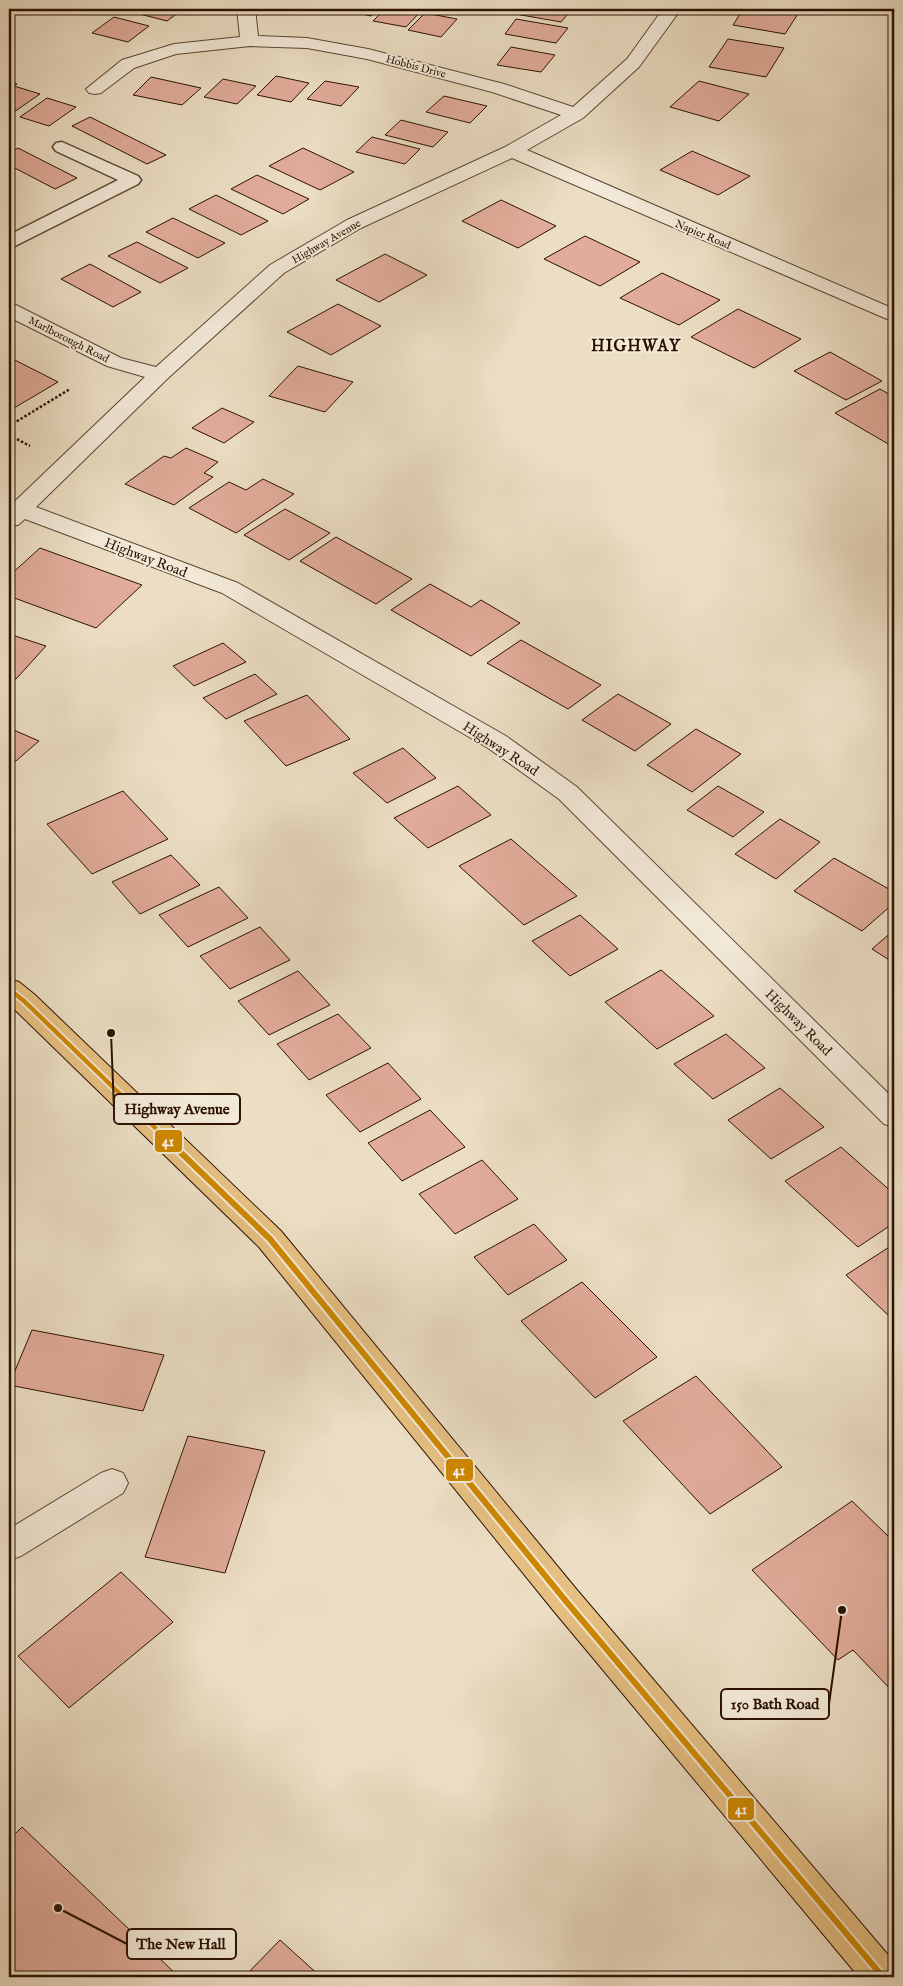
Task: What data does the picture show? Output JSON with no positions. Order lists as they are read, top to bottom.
{
  "streets": {
    "street": [
      "Hobbis Drive",
      "Napier Road",
      "Highway Avenue",
      "Marlborough Road",
      "Highway Road"
    ]
  },
  "crossings": [
    ["Hobbis Drive", "Highway Avenue"],
    ["Napier Road", "Highway Avenue"],
    ["Highway Avenue", "Marlborough Road"],
    ["Highway Avenue", "Highway Road"]
  ],
  "districts": ["HIGHWAY"],
  "places": ["Highway Avenue", "150 Bath Road", "The New Hall"],
  "lines": ["transit line 41"]
}
